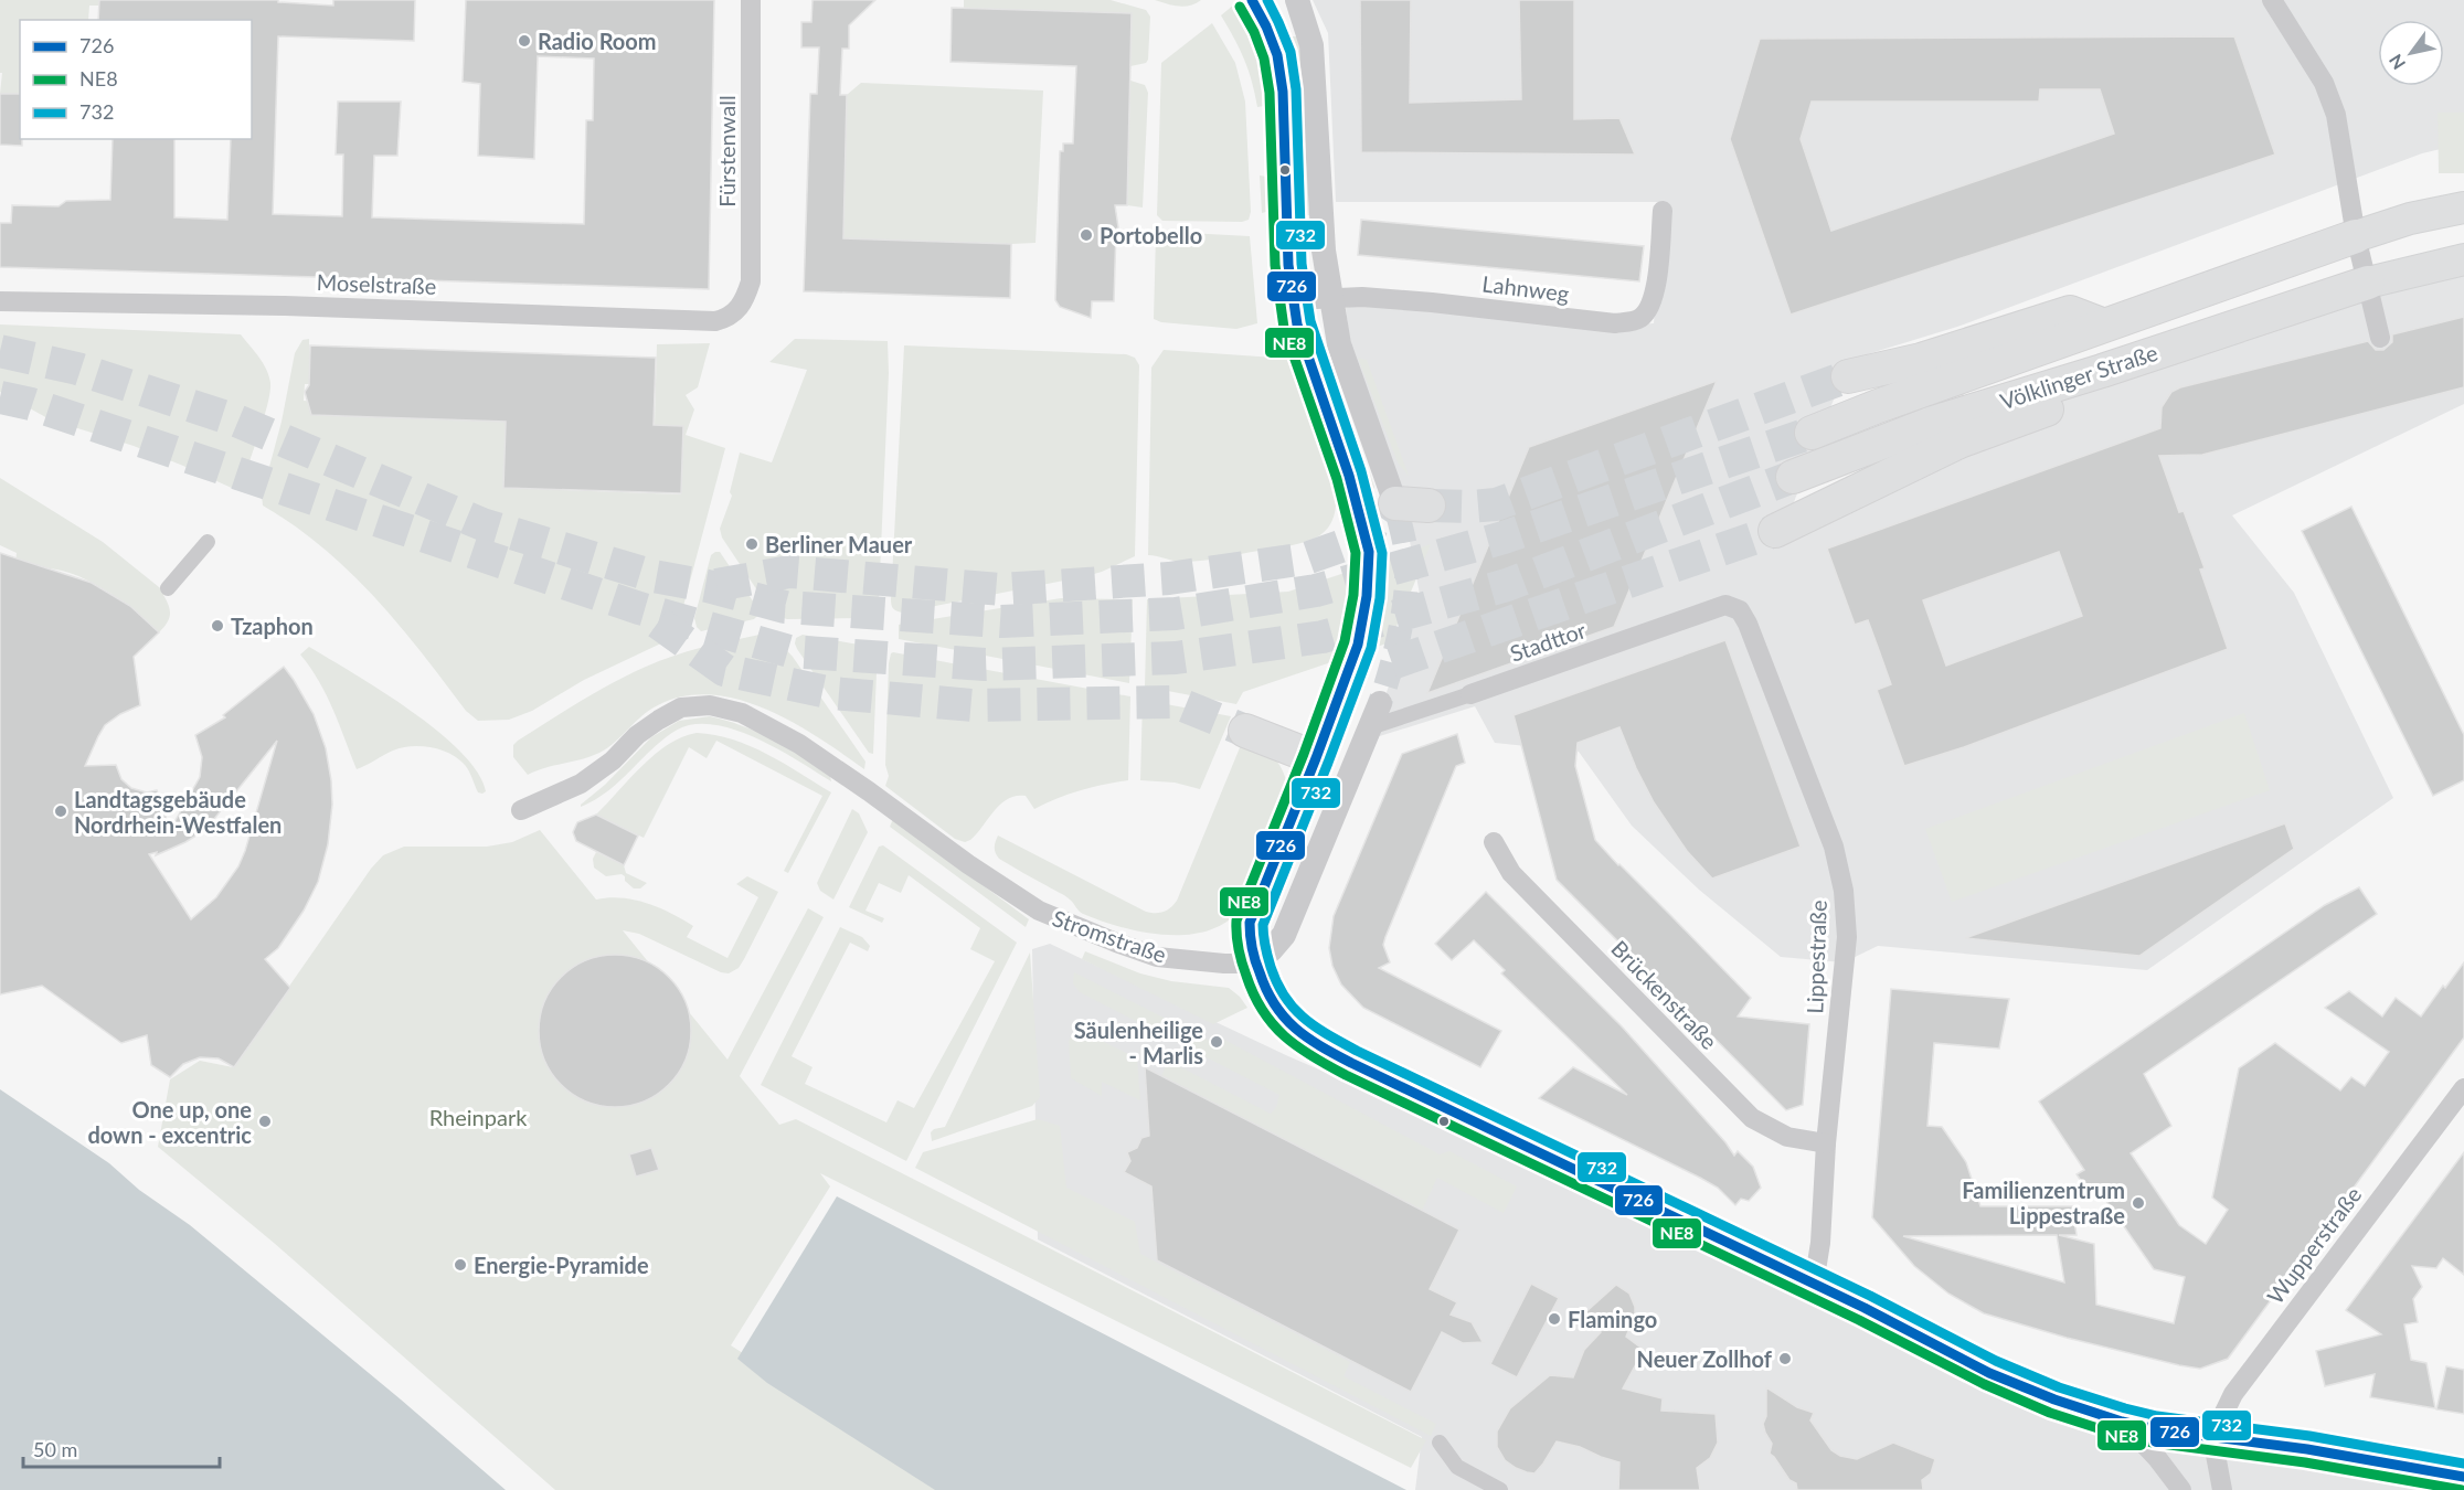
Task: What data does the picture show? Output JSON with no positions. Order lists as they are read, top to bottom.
{
  "streets": {
    "highway": ["Völklinger Straße"],
    "street": [
      "Fürstenwall",
      "Moselstraße",
      "Lahnweg",
      "Stadttor",
      "Stromstraße",
      "Lippestraße",
      "Brückenstraße",
      "Wupperstraße"
    ]
  },
  "crossings": [
    ["Fürstenwall", "Moselstraße"],
    ["Stadttor", "Lippestraße"],
    ["Lippestraße", "Brückenstraße"]
  ],
  "parks": ["Rheinpark"],
  "places": [
    "Radio Room",
    "Portobello",
    "Berliner Mauer",
    "Tzaphon",
    "Landtagsgebäude Nordrhein-Westfalen",
    "Säulenheilige - Marlis",
    "One up, one down - excentric",
    "Familienzentrum Lippestraße",
    "Energie-Pyramide",
    "Flamingo",
    "Neuer Zollhof"
  ],
  "lines": ["transit line 726", "transit line 732", "transit line NE8"],
  "legend": ["726", "NE8", "732"],
  "scale_bar": "50 m",
  "north": "bottom left"
}
